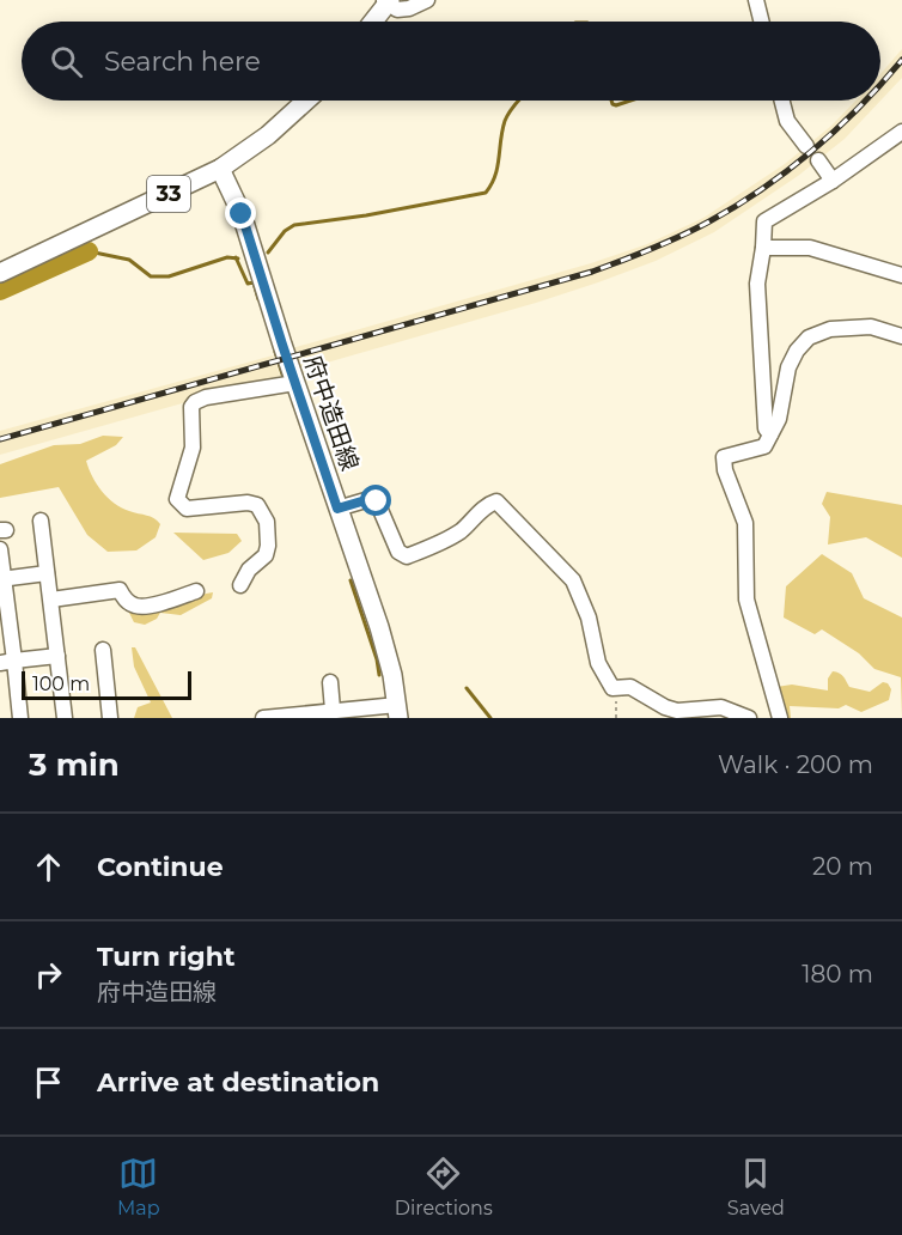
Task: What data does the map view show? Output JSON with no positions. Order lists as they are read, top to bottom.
{
  "streets": {
    "main road": ["33", "府中造田線"]
  },
  "crossings": [
    ["33", "府中造田線"]
  ],
  "scale_bar": "100 m",
  "page": {
    "search": "Search here",
    "scale": "100 m",
    "heading": ["3 min", "Walk · 200 m"],
    "list": [
      ["Continue", "20 m"],
      ["Turn right", "府中造田線", "180 m"],
      "Arrive at destination"
    ],
    "nav": ["Map", "Directions", "Saved"]
  }
}
